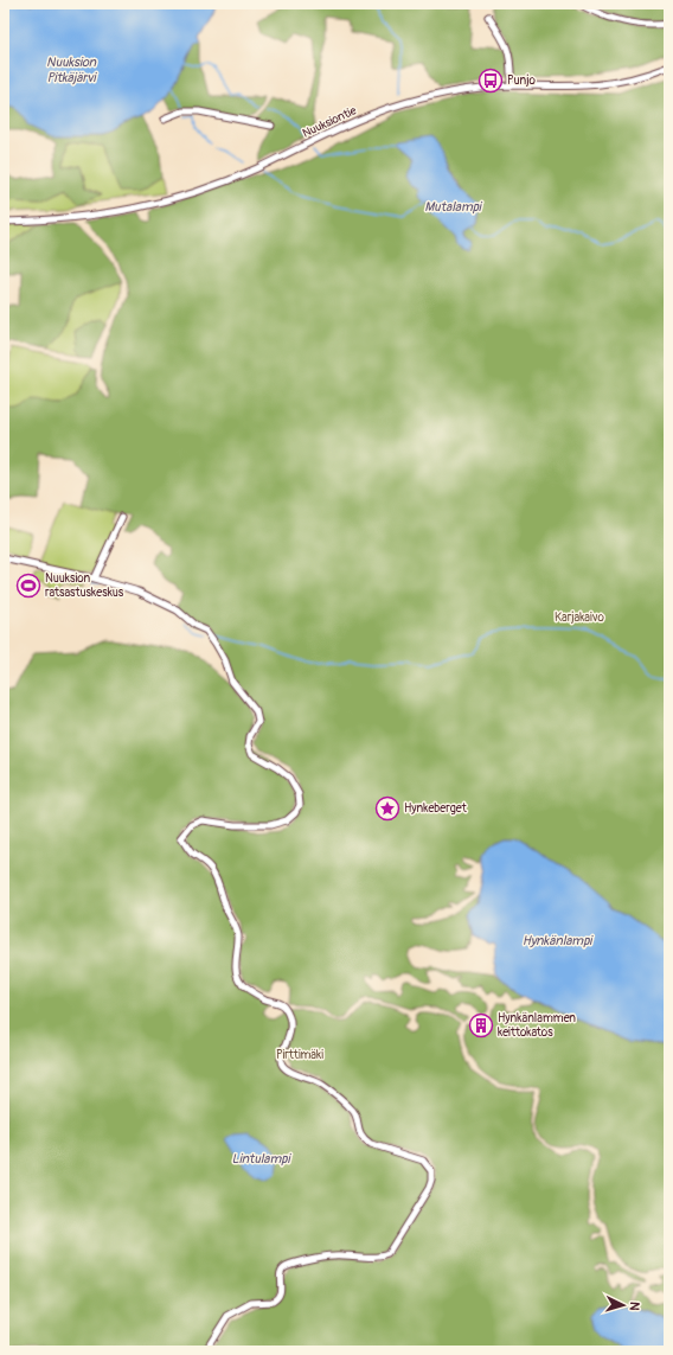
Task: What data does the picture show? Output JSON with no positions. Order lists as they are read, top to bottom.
{
  "streets": {
    "street": ["Nuuksiontie"]
  },
  "water": [
    "Nuuksion Pitkäjärvi",
    "Mutalampi",
    "Hynkänlampi",
    "Lintulampi"
  ],
  "parks": ["Karjakaivo", "Pirttimäki"],
  "places": {
    "bus stop": ["Punjo"],
    "sports": ["Nuuksion ratsastuskeskus"],
    "place": ["Hynkeberget"],
    "building": ["Hynkänlammen keittokatos"]
  },
  "north": "right"
}
